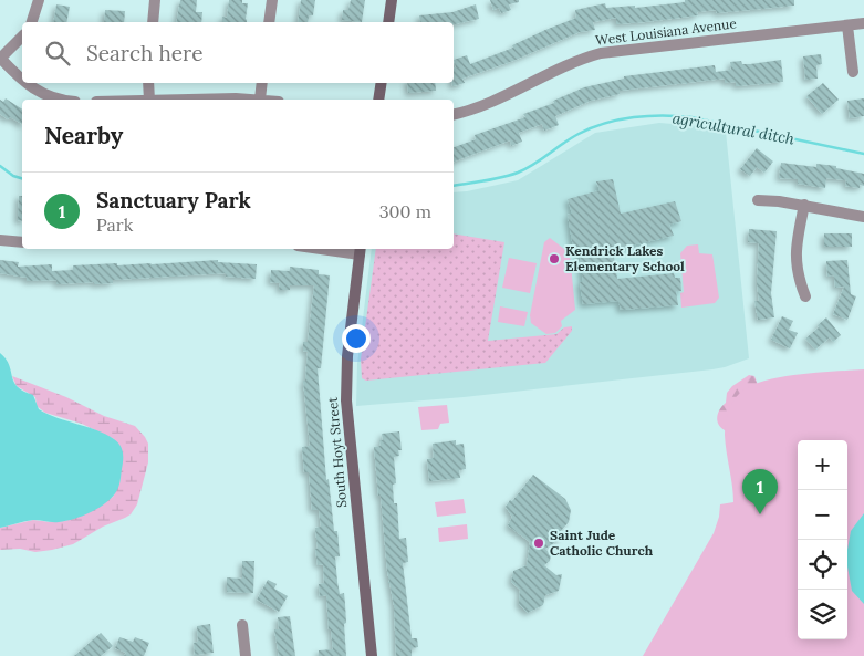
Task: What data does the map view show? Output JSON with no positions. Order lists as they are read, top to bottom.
{
  "streets": {
    "street": ["West Louisiana Avenue", "South Hoyt Street"]
  },
  "water": ["agricultural ditch"],
  "places": ["Kendrick Lakes Elementary School", "Saint Jude Catholic Church"],
  "page": {
    "search": "Search here",
    "heading": "Nearby",
    "list": [
      {
        "mark": "1",
        "name": "Sanctuary Park",
        "note": "Park",
        "value": "300 m"
      }
    ],
    "map_buttons": ["+", "−"],
    "pins": "1"
  }
}
